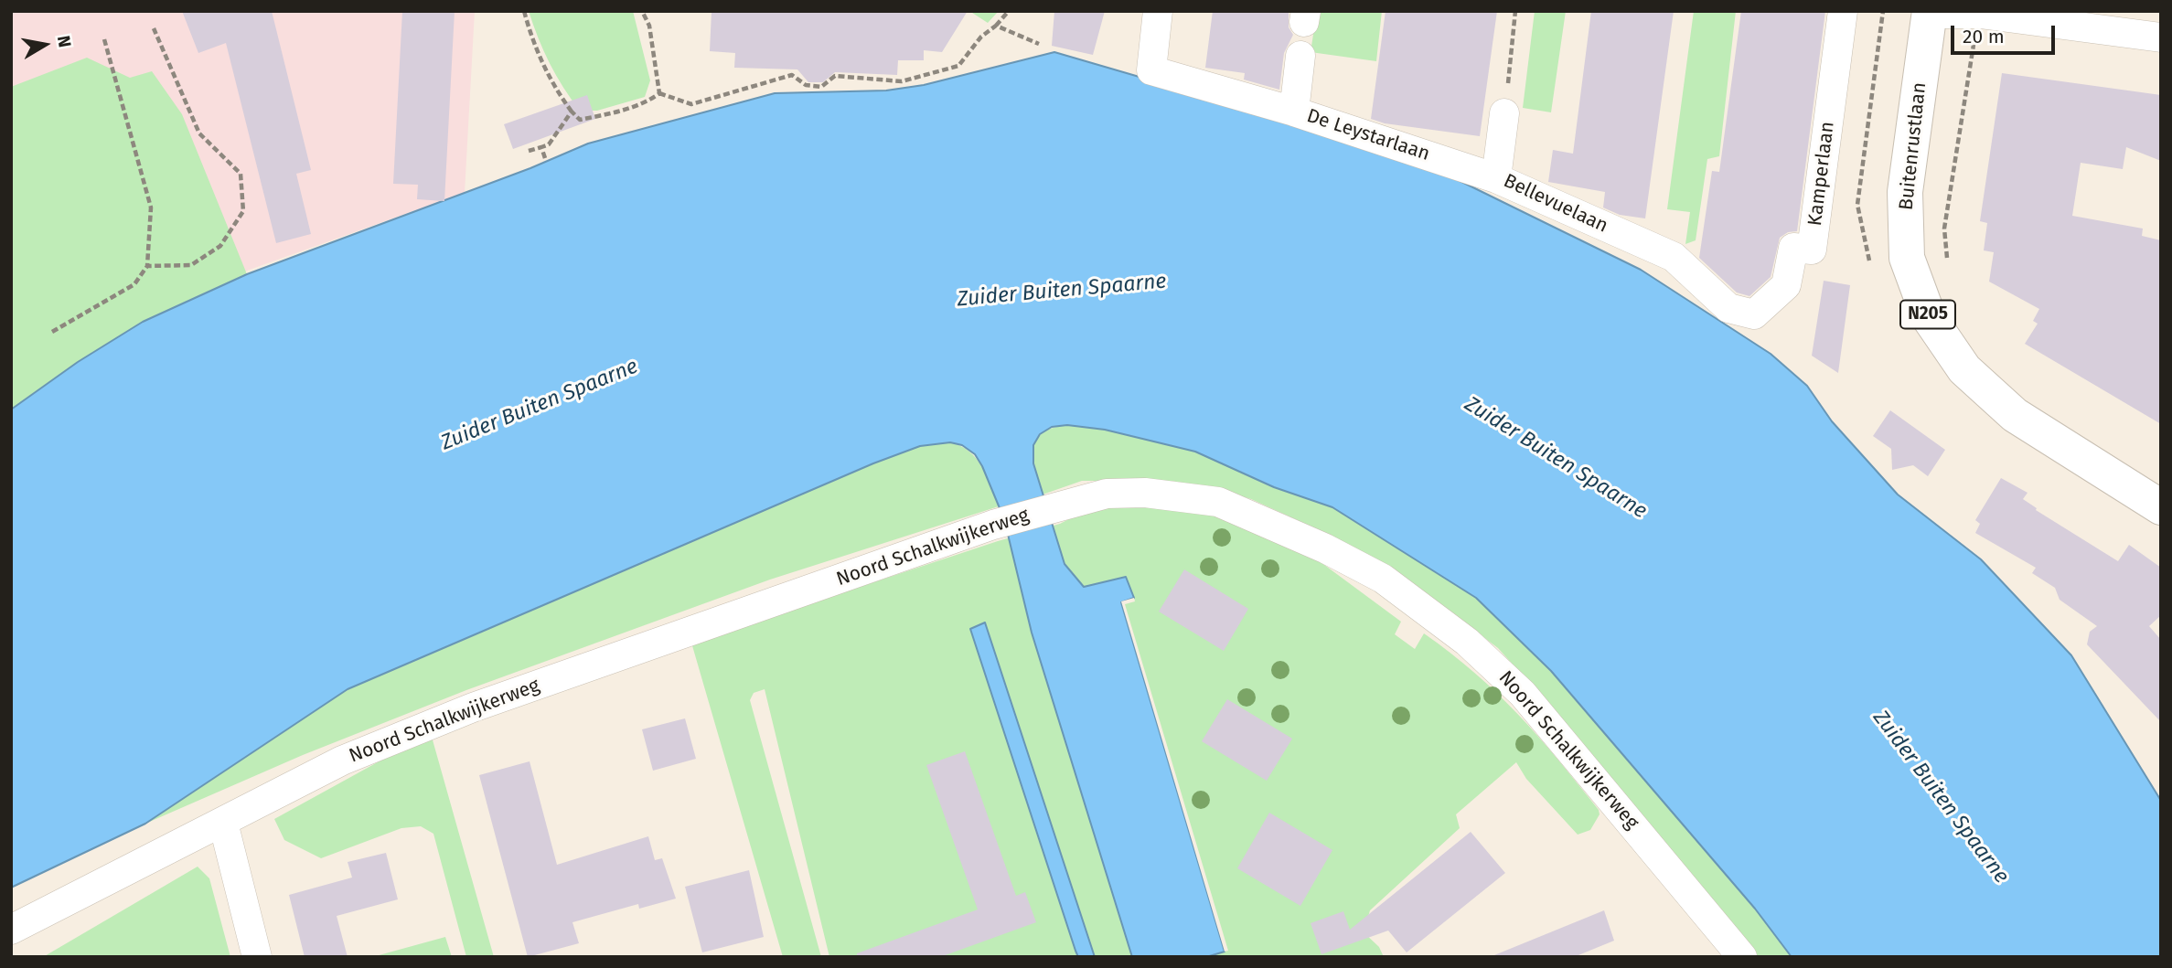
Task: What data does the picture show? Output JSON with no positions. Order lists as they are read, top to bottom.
{
  "streets": {
    "main road": ["Buitenrustlaan", "N205"],
    "street": [
      "De Leystarlaan",
      "Kamperlaan",
      "Bellevuelaan",
      "Noord Schalkwijkerweg"
    ]
  },
  "crossings": [
    ["De Leystarlaan", "Bellevuelaan"],
    ["Kamperlaan", "Bellevuelaan"]
  ],
  "water": ["Zuider Buiten Spaarne"],
  "scale_bar": "20 m",
  "north": "right"
}
